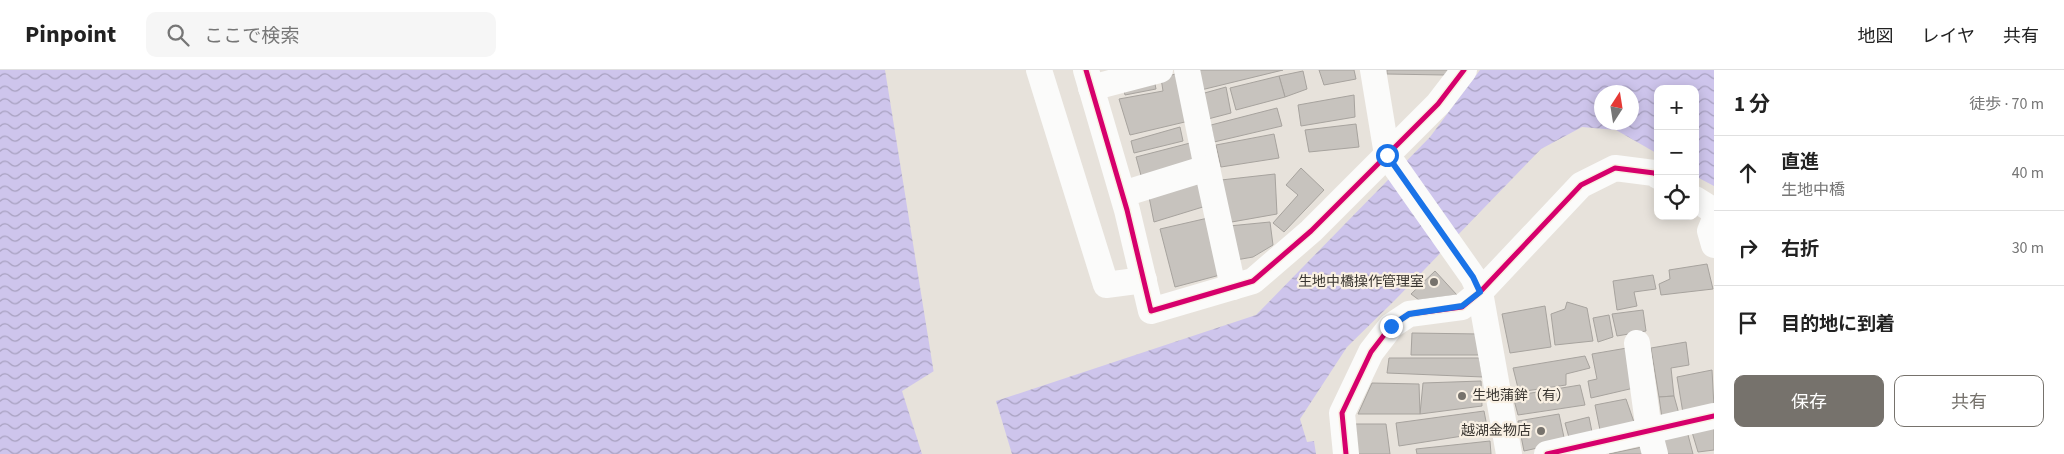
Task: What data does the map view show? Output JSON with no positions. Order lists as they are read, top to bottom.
{
  "places": ["生地中橋操作管理室", "生地蒲鉾（有）", "越湖金物店"],
  "north": "top",
  "page": {
    "header": "Pinpoint",
    "search": "ここで検索",
    "nav": ["地図", "レイヤ", "共有"],
    "heading": ["1 分", "徒歩 · 70 m"],
    "map_buttons": ["+", "−"],
    "list": [
      ["直進", "生地中橋", "40 m"],
      ["右折", "30 m"],
      "目的地に到着"
    ],
    "buttons": ["保存", "共有"]
  }
}
